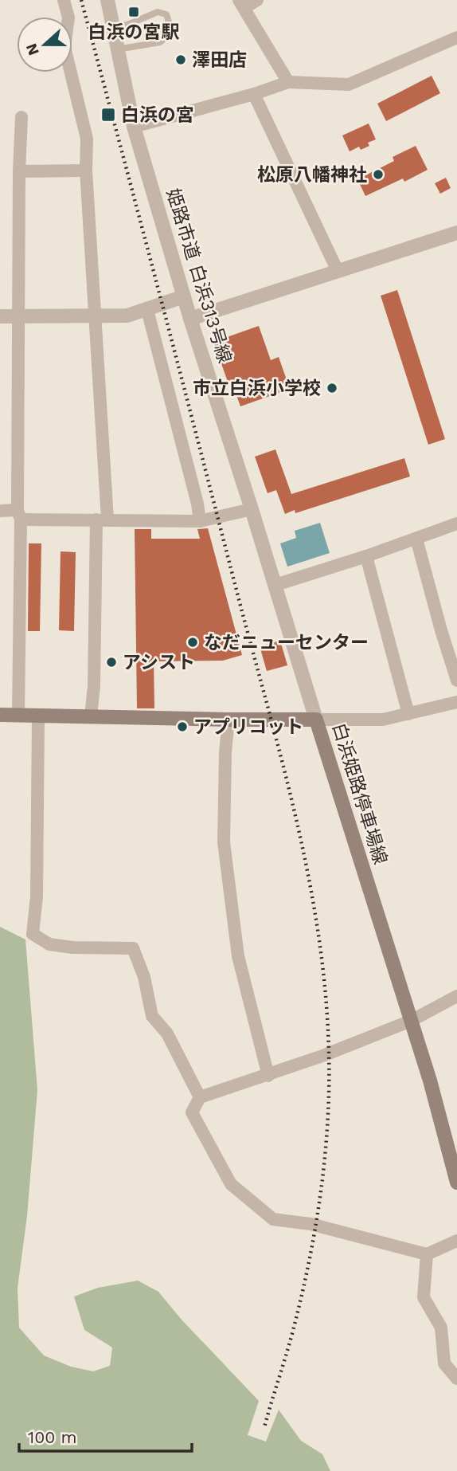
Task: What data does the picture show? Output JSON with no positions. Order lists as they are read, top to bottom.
{
  "streets": {
    "main road": ["白浜姫路停車場線"],
    "street": ["姫路市道 白浜313号線"]
  },
  "crossings": [
    ["姫路市道 白浜313号線", "白浜姫路停車場線"]
  ],
  "places": {
    "transit": ["白浜の宮駅", "白浜の宮"],
    "other": [
      "澤田店",
      "松原八幡神社",
      "市立白浜小学校",
      "なだニューセンター",
      "アシスト",
      "アプリコット"
    ]
  },
  "scale_bar": "100 m",
  "north": "left"
}
